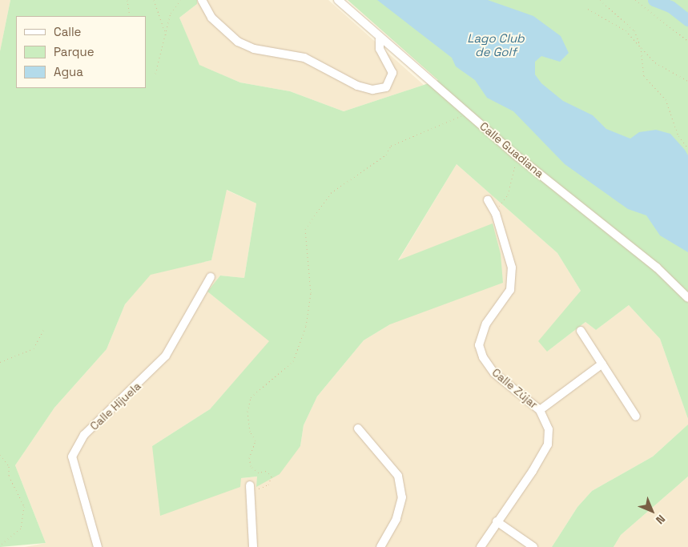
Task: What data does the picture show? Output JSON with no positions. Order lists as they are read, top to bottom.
{
  "streets": {
    "street": ["Calle Guadiana", "Calle Zújar", "Calle Hijuela"]
  },
  "water": ["Lago Club de Golf"],
  "legend": ["Calle", "Parque", "Agua"],
  "north": "bottom right"
}
